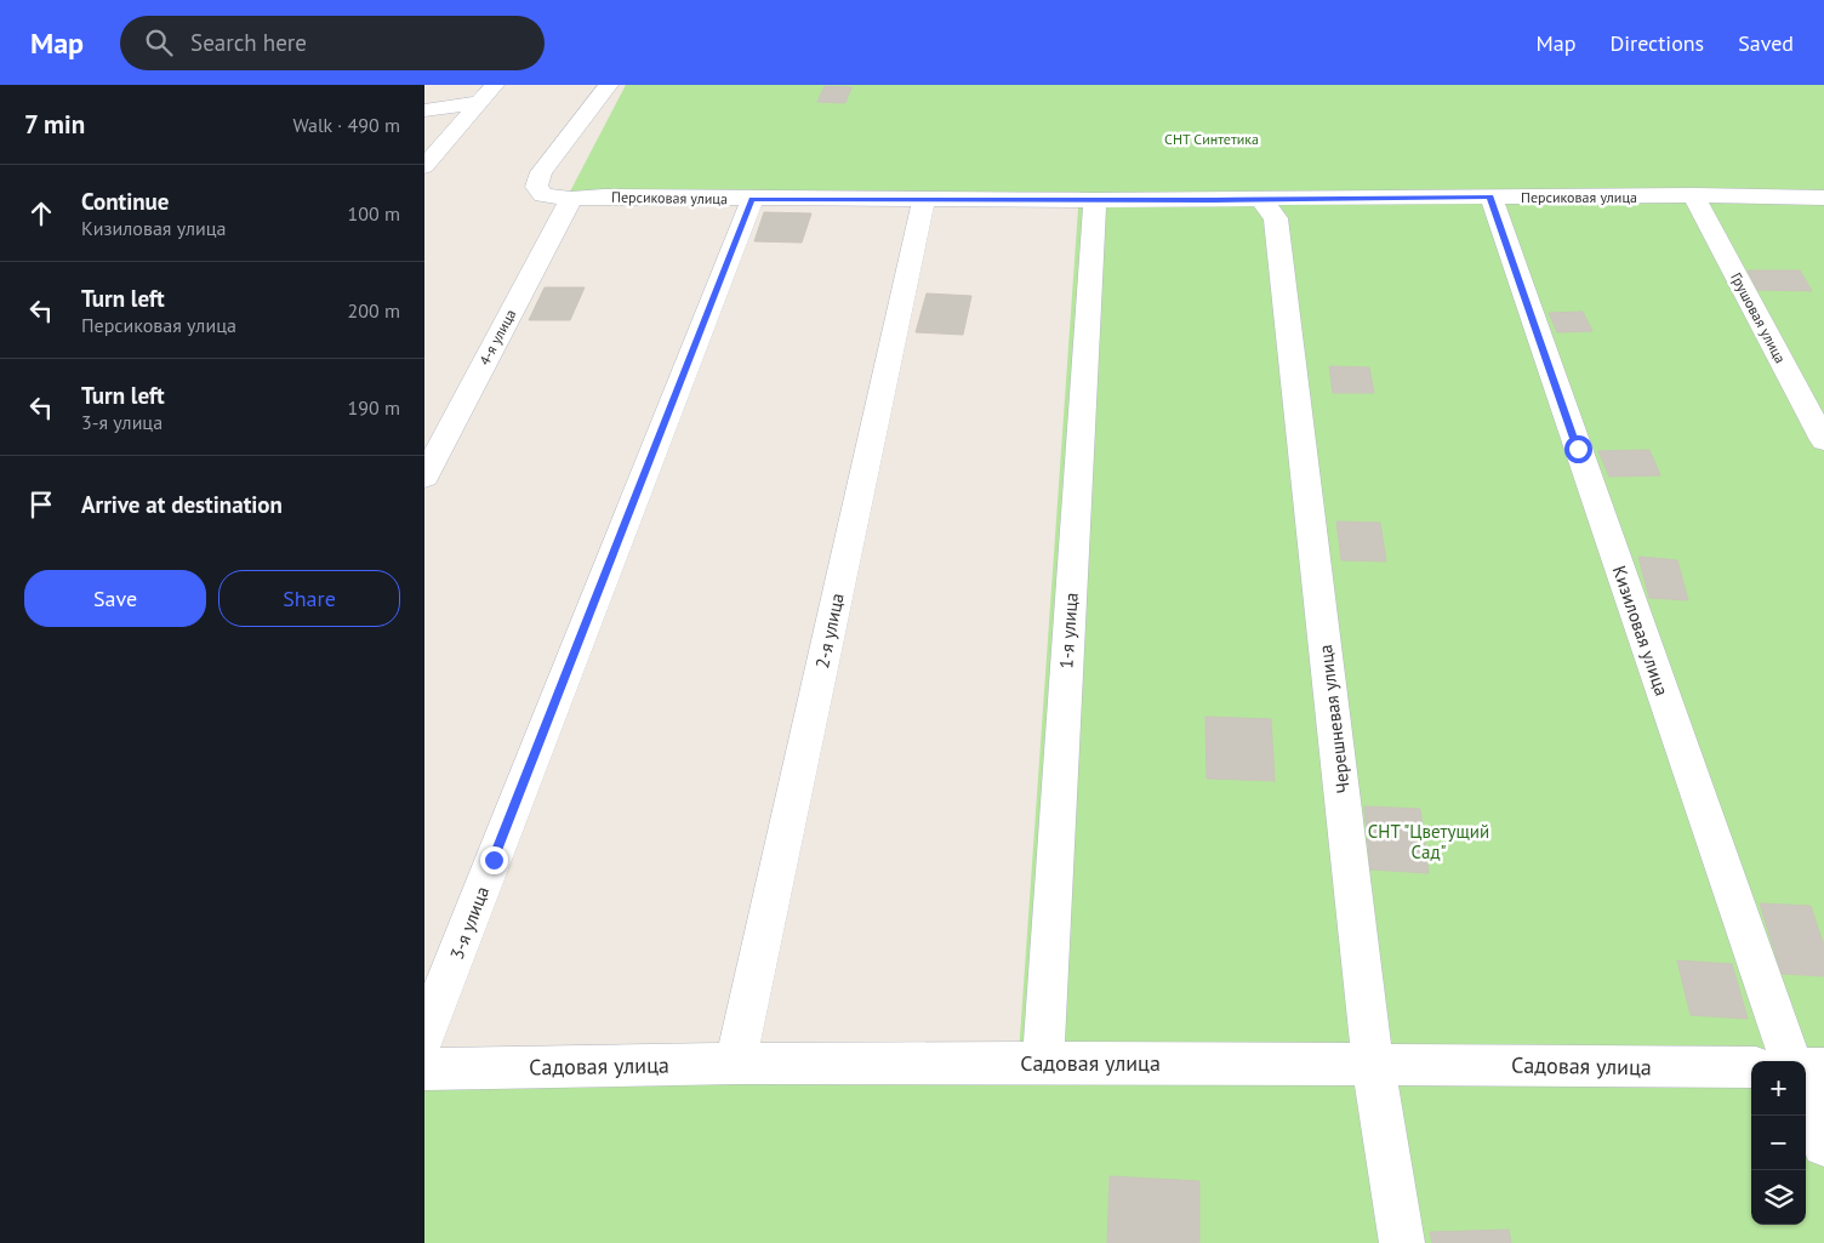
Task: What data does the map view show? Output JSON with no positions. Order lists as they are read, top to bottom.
{
  "streets": {
    "street": [
      "Персиковая улица",
      "Грушовая улица",
      "4-я улица",
      "2-я улица",
      "1-я улица",
      "Кизиловая улица",
      "Черешневая улица",
      "3-я улица",
      "Садовая улица"
    ]
  },
  "crossings": [
    ["Персиковая улица", "Грушовая улица"],
    ["Персиковая улица", "4-я улица"],
    ["Персиковая улица", "2-я улица"],
    ["Персиковая улица", "1-я улица"],
    ["Персиковая улица", "Кизиловая улица"],
    ["Персиковая улица", "Черешневая улица"],
    ["Персиковая улица", "3-я улица"],
    ["2-я улица", "Садовая улица"],
    ["1-я улица", "Садовая улица"],
    ["Черешневая улица", "Садовая улица"]
  ],
  "parks": ["СНТ Синтетика", "СНТ \"Цветущий Сад\""],
  "page": {
    "header": "Map",
    "search": "Search here",
    "nav": ["Map", "Directions", "Saved"],
    "heading": ["7 min", "Walk · 490 m"],
    "list": [
      ["Continue", "Кизиловая улица", "100 m"],
      ["Turn left", "Персиковая улица", "200 m"],
      ["Turn left", "3-я улица", "190 m"],
      "Arrive at destination"
    ],
    "buttons": ["Save", "Share"],
    "map_buttons": ["+", "−"]
  }
}
